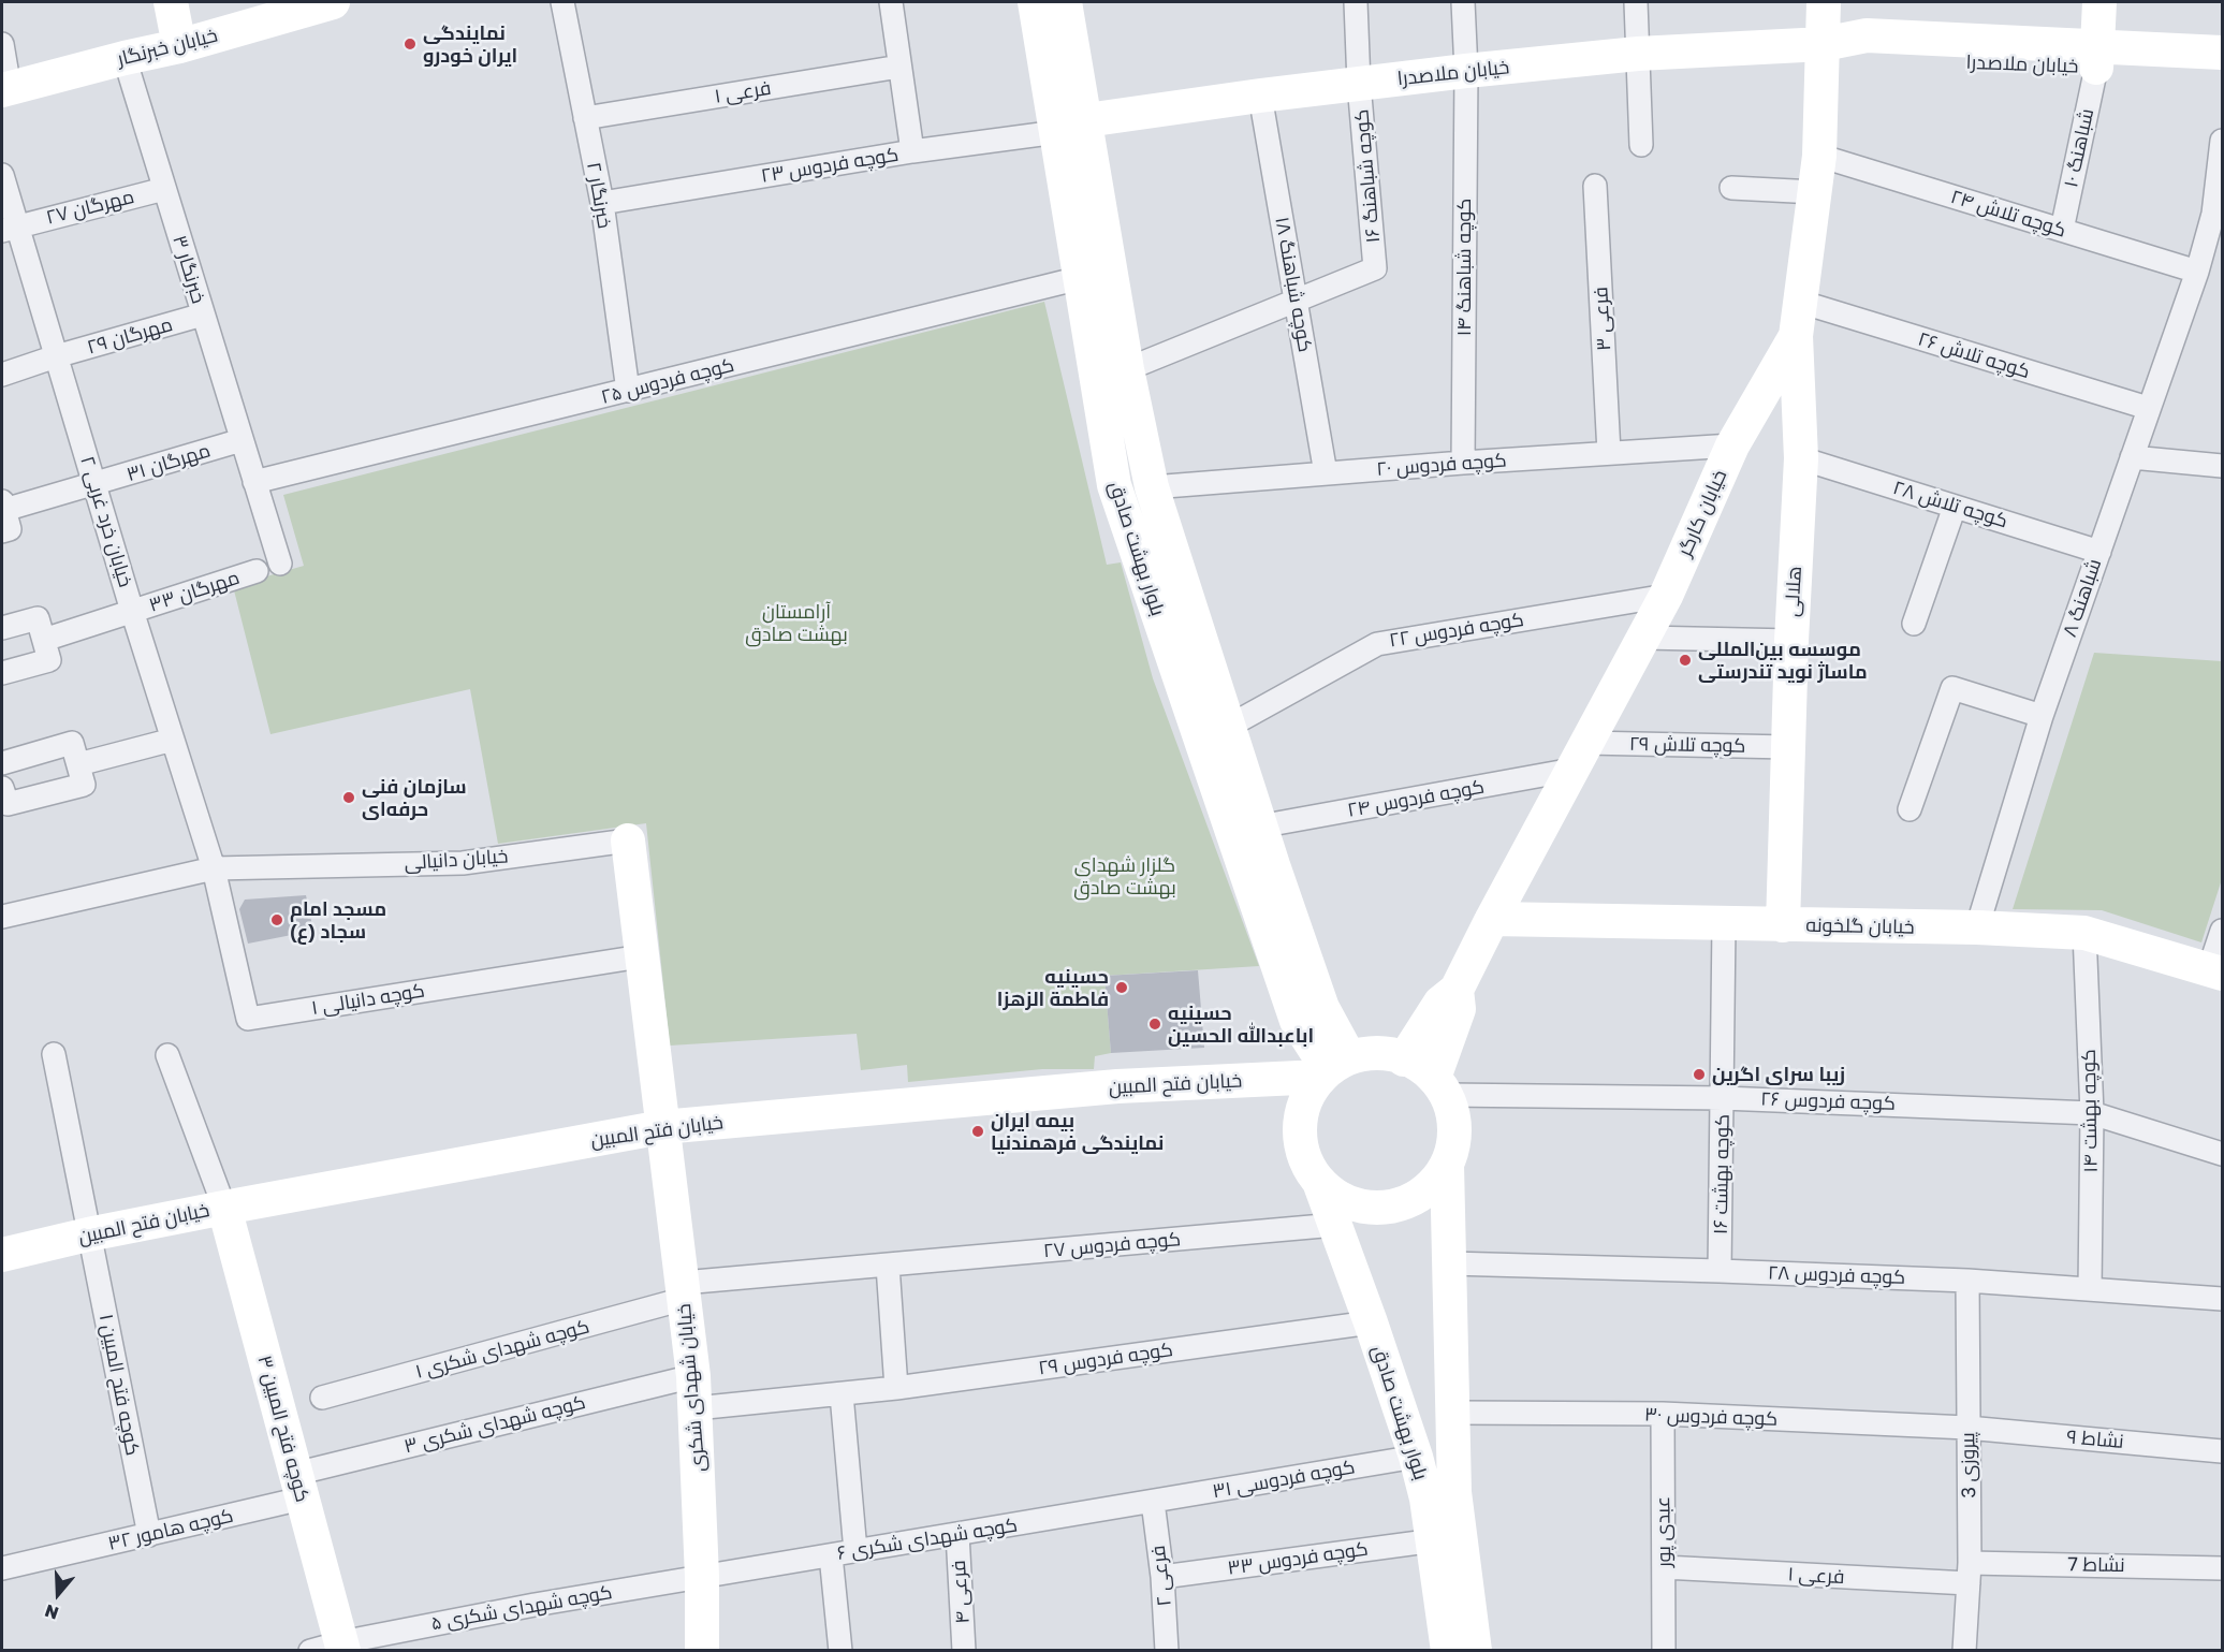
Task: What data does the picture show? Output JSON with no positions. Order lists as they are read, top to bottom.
{
  "streets": {
    "street": [
      "خیابان خبرنگار",
      "خیابان ملاصدرا",
      "فرعی ۱",
      "شباهنگ ۱۰",
      "کوچه فردوس ۲۳",
      "کوچه شباهنگ ۱۶",
      "خبرنگار ۲",
      "مهرگان ۲۷",
      "کوچه تلاش ۲۴",
      "کوچه شباهنگ ۱۴",
      "خبرنگار ۳",
      "کوچه شباهنگ ۱۸",
      "فرعی ۳",
      "مهرگان ۲۹",
      "کوچه تلاش ۲۶",
      "کوچه فردوس ۲۵",
      "مهرگان ۳۱",
      "کوچه فردوس ۲۰",
      "کوچه تلاش ۲۸",
      "خیابان کارگر",
      "خیابان خرد غربی ۲",
      "بلوار بهشت صادق",
      "مهرگان ۳۳",
      "هلالی",
      "شباهنگ ۸",
      "کوچه فردوس ۲۲",
      "کوچه تلاش ۲۹",
      "کوچه فردوس ۲۴",
      "خیابان دانیالی",
      "خیابان گلخونه",
      "کوچه دانیالی ۱",
      "خیابان فتح المبین",
      "کوچه فردوس ۲۶",
      "کوچه بهشت ۱۴",
      "کوچه بهشت ۱۶",
      "کوچه فردوس ۲۷",
      "کوچه فردوس ۲۸",
      "کوچه شهدای شکری ۱",
      "کوچه فردوس ۲۹",
      "کوچه فتح المبین ۱",
      "خیابان شهدای شکری",
      "کوچه فردوس ۳۰",
      "کوچه شهدای شکری ۳",
      "کوچه فتح المبین ۳",
      "نشاط ۹",
      "پیروزی 3",
      "کوچه فردوسی ۳۱",
      "کوچه هامور ۳۲",
      "عبدی پور",
      "کوچه شهدای شکری ۶",
      "کوچه فردوس ۳۳",
      "نشاط 7",
      "فرعی ۲",
      "فرعی ۴",
      "کوچه شهدای شکری ۵"
    ]
  },
  "crossings": [
    ["خیابان خبرنگار", "خبرنگار ۳"],
    ["خیابان ملاصدرا", "شباهنگ ۱۰"],
    ["خیابان ملاصدرا", "کوچه فردوس ۲۳"],
    ["خیابان ملاصدرا", "کوچه شباهنگ ۱۶"],
    ["خیابان ملاصدرا", "کوچه شباهنگ ۱۴"],
    ["خیابان ملاصدرا", "کوچه شباهنگ ۱۸"],
    ["خیابان ملاصدرا", "خیابان کارگر"],
    ["خیابان ملاصدرا", "بلوار بهشت صادق"],
    ["فرعی ۱", "خبرنگار ۲"],
    ["فرعی ۱", "پیروزی 3"],
    ["فرعی ۱", "عبدی پور"],
    ["فرعی ۱", "نشاط 7"],
    ["شباهنگ ۱۰", "کوچه تلاش ۲۴"],
    ["کوچه فردوس ۲۳", "خبرنگار ۲"],
    ["کوچه فردوس ۲۳", "بلوار بهشت صادق"],
    ["کوچه شباهنگ ۱۶", "کوچه شباهنگ ۱۸"],
    ["خبرنگار ۲", "کوچه فردوس ۲۵"],
    ["مهرگان ۲۷", "خبرنگار ۳"],
    ["مهرگان ۲۷", "خیابان خرد غربی ۲"],
    ["کوچه تلاش ۲۴", "خیابان کارگر"],
    ["کوچه تلاش ۲۴", "شباهنگ ۸"],
    ["کوچه شباهنگ ۱۴", "کوچه فردوس ۲۰"],
    ["خبرنگار ۳", "مهرگان ۲۹"],
    ["خبرنگار ۳", "کوچه فردوس ۲۵"],
    ["خبرنگار ۳", "مهرگان ۳۱"],
    ["کوچه شباهنگ ۱۸", "کوچه فردوس ۲۰"],
    ["فرعی ۳", "کوچه فردوس ۲۰"],
    ["مهرگان ۲۹", "خیابان خرد غربی ۲"],
    ["کوچه تلاش ۲۶", "خیابان کارگر"],
    ["کوچه تلاش ۲۶", "شباهنگ ۸"],
    ["کوچه فردوس ۲۵", "بلوار بهشت صادق"],
    ["مهرگان ۳۱", "خیابان خرد غربی ۲"],
    ["کوچه فردوس ۲۰", "خیابان کارگر"],
    ["کوچه فردوس ۲۰", "بلوار بهشت صادق"],
    ["کوچه تلاش ۲۸", "هلالی"],
    ["کوچه تلاش ۲۸", "شباهنگ ۸"],
    ["خیابان کارگر", "بلوار بهشت صادق"],
    ["خیابان کارگر", "هلالی"],
    ["خیابان کارگر", "کوچه فردوس ۲۲"],
    ["خیابان کارگر", "کوچه تلاش ۲۹"],
    ["خیابان کارگر", "کوچه فردوس ۲۴"],
    ["خیابان کارگر", "خیابان گلخونه"],
    ["خیابان کارگر", "خیابان فتح المبین"],
    ["خیابان کارگر", "کوچه فردوس ۲۶"],
    ["خیابان خرد غربی ۲", "مهرگان ۳۳"],
    ["خیابان خرد غربی ۲", "خیابان دانیالی"],
    ["خیابان خرد غربی ۲", "کوچه دانیالی ۱"],
    ["بلوار بهشت صادق", "کوچه فردوس ۲۲"],
    ["بلوار بهشت صادق", "کوچه فردوس ۲۴"],
    ["بلوار بهشت صادق", "خیابان فتح المبین"],
    ["بلوار بهشت صادق", "کوچه فردوس ۲۶"],
    ["بلوار بهشت صادق", "کوچه فردوس ۲۷"],
    ["بلوار بهشت صادق", "کوچه فردوس ۲۸"],
    ["بلوار بهشت صادق", "کوچه فردوس ۲۹"],
    ["بلوار بهشت صادق", "کوچه فردوس ۳۰"],
    ["بلوار بهشت صادق", "کوچه فردوسی ۳۱"],
    ["بلوار بهشت صادق", "کوچه فردوس ۳۳"],
    ["هلالی", "کوچه تلاش ۲۹"],
    ["هلالی", "خیابان گلخونه"],
    ["شباهنگ ۸", "خیابان گلخونه"],
    ["کوچه تلاش ۲۹", "کوچه فردوس ۲۴"],
    ["خیابان دانیالی", "کوچه دانیالی ۱"],
    ["خیابان دانیالی", "خیابان فتح المبین"],
    ["خیابان دانیالی", "خیابان شهدای شکری"],
    ["خیابان گلخونه", "کوچه بهشت ۱۴"],
    ["خیابان گلخونه", "کوچه بهشت ۱۶"],
    ["خیابان فتح المبین", "کوچه فردوس ۲۶"],
    ["خیابان فتح المبین", "کوچه فتح المبین ۱"],
    ["خیابان فتح المبین", "خیابان شهدای شکری"],
    ["خیابان فتح المبین", "کوچه فتح المبین ۳"],
    ["کوچه فردوس ۲۶", "کوچه بهشت ۱۴"],
    ["کوچه فردوس ۲۶", "کوچه بهشت ۱۶"],
    ["کوچه بهشت ۱۴", "کوچه فردوس ۲۸"],
    ["کوچه بهشت ۱۶", "کوچه فردوس ۲۸"],
    ["کوچه فردوس ۲۷", "کوچه شهدای شکری ۱"],
    ["کوچه فردوس ۲۷", "خیابان شهدای شکری"],
    ["کوچه فردوس ۲۸", "پیروزی 3"],
    ["کوچه شهدای شکری ۱", "خیابان شهدای شکری"],
    ["کوچه فردوس ۲۹", "کوچه شهدای شکری ۳"],
    ["کوچه فتح المبین ۱", "کوچه هامور ۳۲"],
    ["خیابان شهدای شکری", "کوچه شهدای شکری ۳"],
    ["خیابان شهدای شکری", "کوچه شهدای شکری ۶"],
    ["خیابان شهدای شکری", "کوچه شهدای شکری ۵"],
    ["کوچه فردوس ۳۰", "نشاط ۹"],
    ["کوچه فردوس ۳۰", "پیروزی 3"],
    ["کوچه فردوس ۳۰", "عبدی پور"],
    ["کوچه شهدای شکری ۳", "کوچه فتح المبین ۳"],
    ["کوچه شهدای شکری ۳", "کوچه هامور ۳۲"],
    ["کوچه فتح المبین ۳", "کوچه هامور ۳۲"],
    ["کوچه فتح المبین ۳", "کوچه شهدای شکری ۵"],
    ["نشاط ۹", "پیروزی 3"],
    ["پیروزی 3", "نشاط 7"],
    ["کوچه فردوسی ۳۱", "کوچه شهدای شکری ۶"],
    ["کوچه فردوسی ۳۱", "فرعی ۲"],
    ["کوچه شهدای شکری ۶", "فرعی ۲"],
    ["کوچه شهدای شکری ۶", "فرعی ۴"],
    ["کوچه شهدای شکری ۶", "کوچه شهدای شکری ۵"],
    ["کوچه فردوس ۳۳", "فرعی ۲"]
  ],
  "parks": ["آرامستان بهشت صادق", "گلزار شهدای بهشت صادق"],
  "places": [
    "نمایندگی ایران خودرو",
    "موسسه بین‌المللی ماساژ نوید تندرستی",
    "سازمان فنی حرفه‌ای",
    "مسجد امام سجاد (ع)",
    "حسینیه فاطمة الزهزا",
    "حسینیه اباعبدالله الحسین",
    "زیبا سرای اگرین",
    "بیمه ایران نمایندگی فرهمندنیا"
  ],
  "north": "bottom"
}
